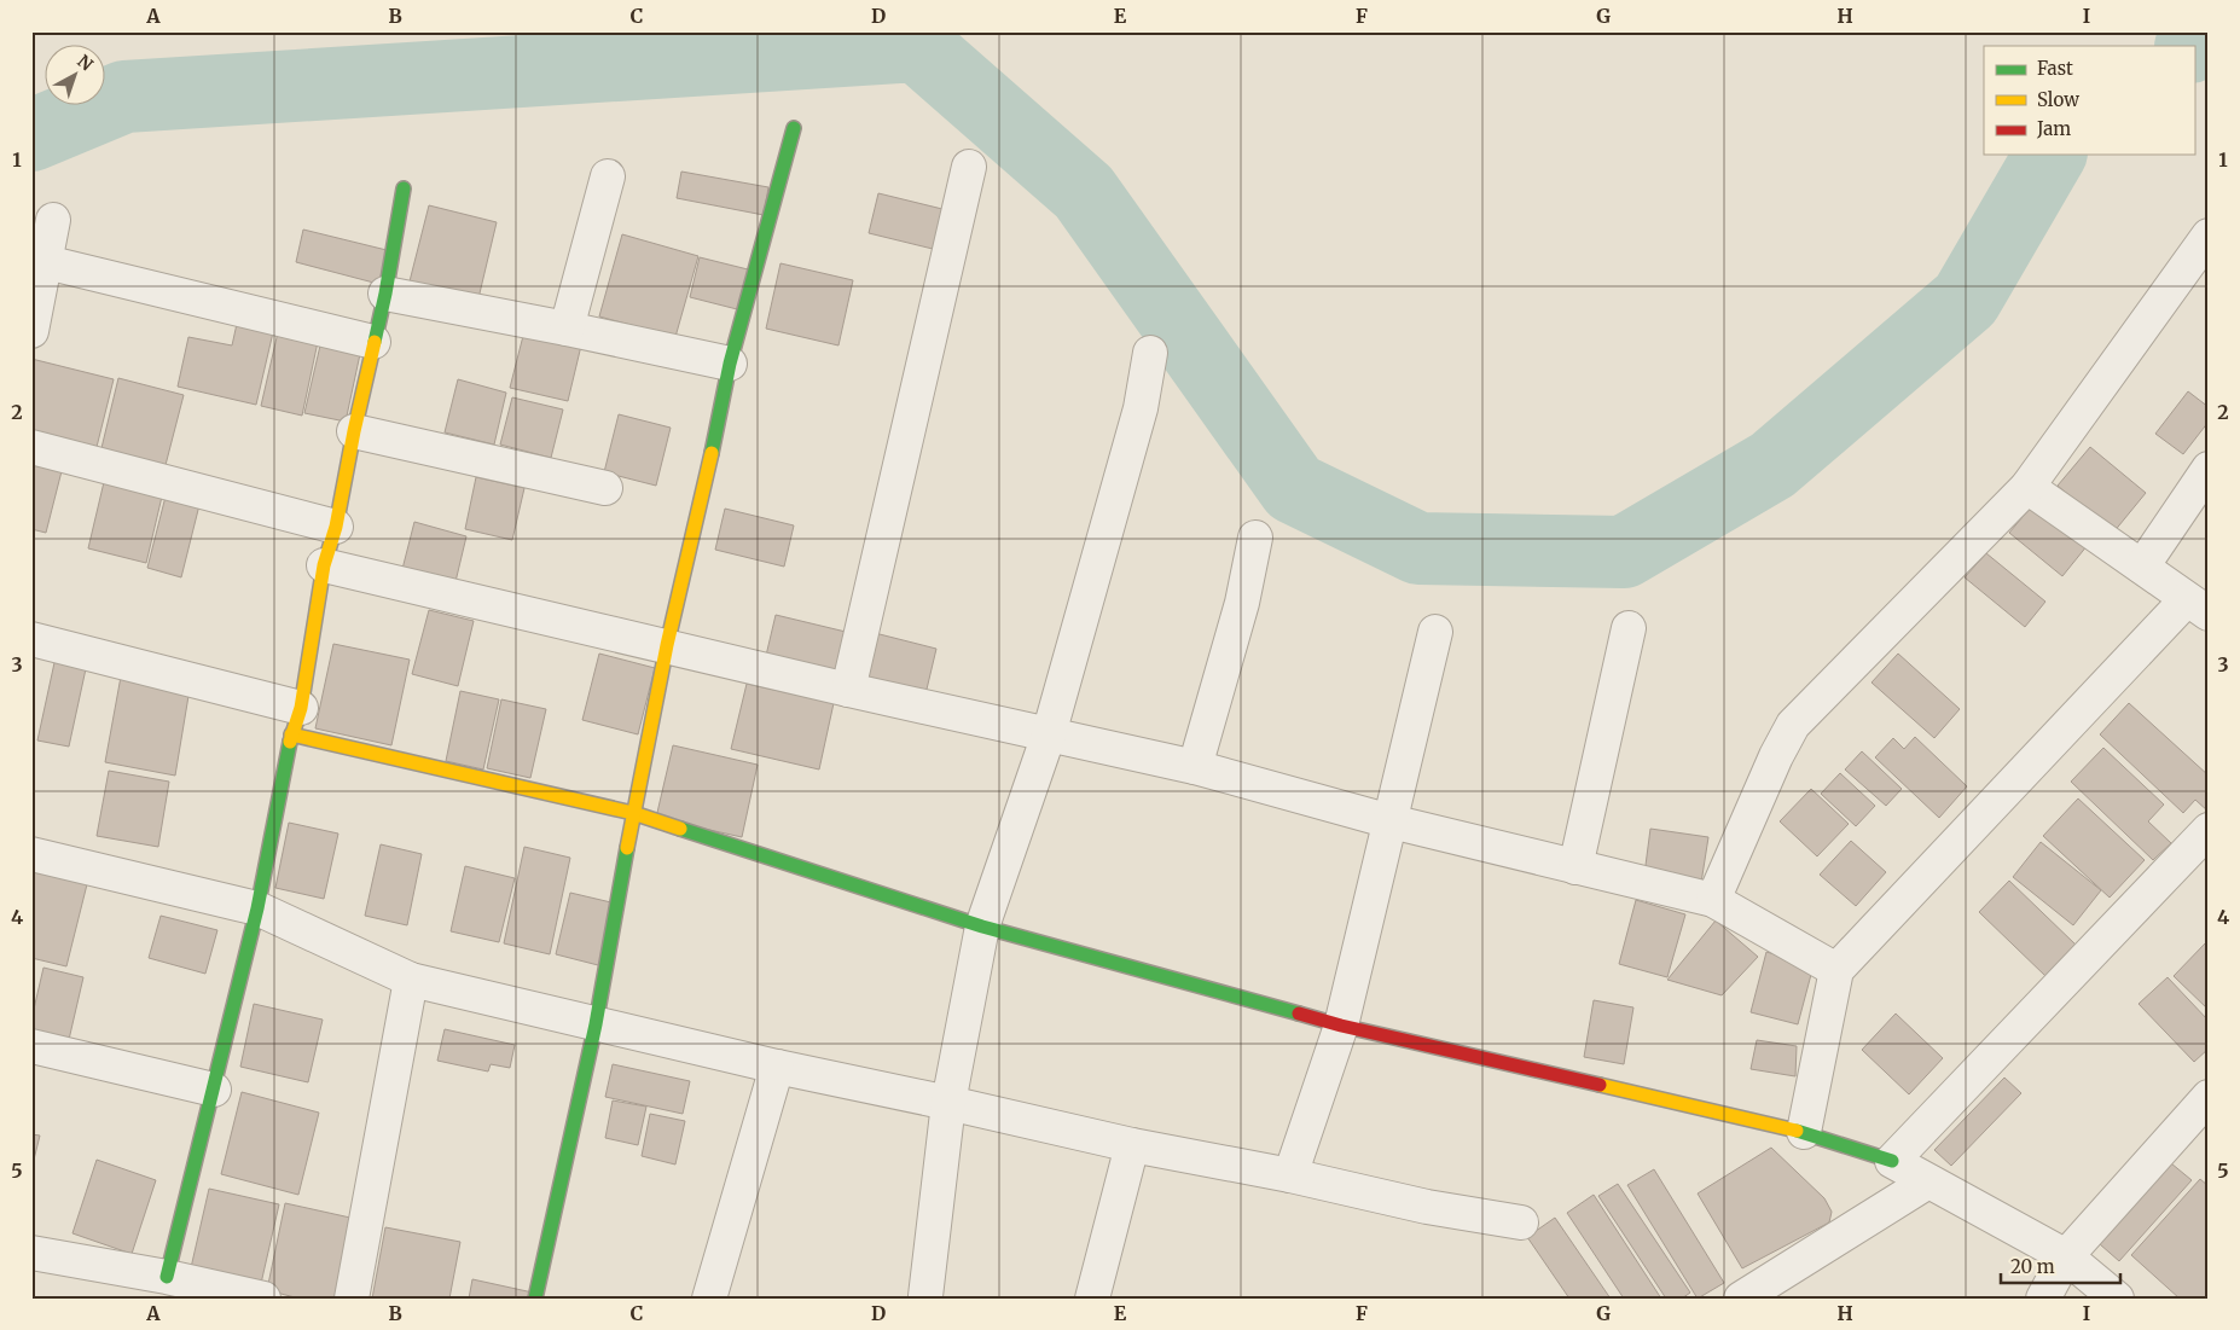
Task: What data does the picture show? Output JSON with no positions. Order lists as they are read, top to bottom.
{
  "legend": ["Fast", "Slow", "Jam"],
  "scale_bar": "20 m",
  "north": "top right",
  "grid": {
    "columns": [
      "A",
      "B",
      "C",
      "D",
      "E",
      "F",
      "G",
      "H",
      "I"
    ],
    "rows": [
      "1",
      "2",
      "3",
      "4",
      "5"
    ]
  }
}
